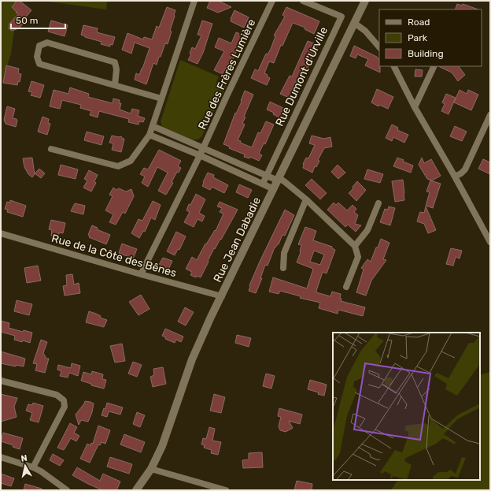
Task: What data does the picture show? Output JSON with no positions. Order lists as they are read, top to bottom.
{
  "streets": {
    "street": [
      "Rue des Frères Lumière",
      "Rue Dumont d'Urville",
      "Rue Jean Dabadie",
      "Rue de la Côte des Bênes"
    ]
  },
  "crossings": [
    ["Rue des Frères Lumière", "Rue de la Côte des Bênes"],
    ["Rue Jean Dabadie", "Rue de la Côte des Bênes"]
  ],
  "legend": ["Road", "Park", "Building"],
  "scale_bar": "50 m",
  "north": "top"
}
